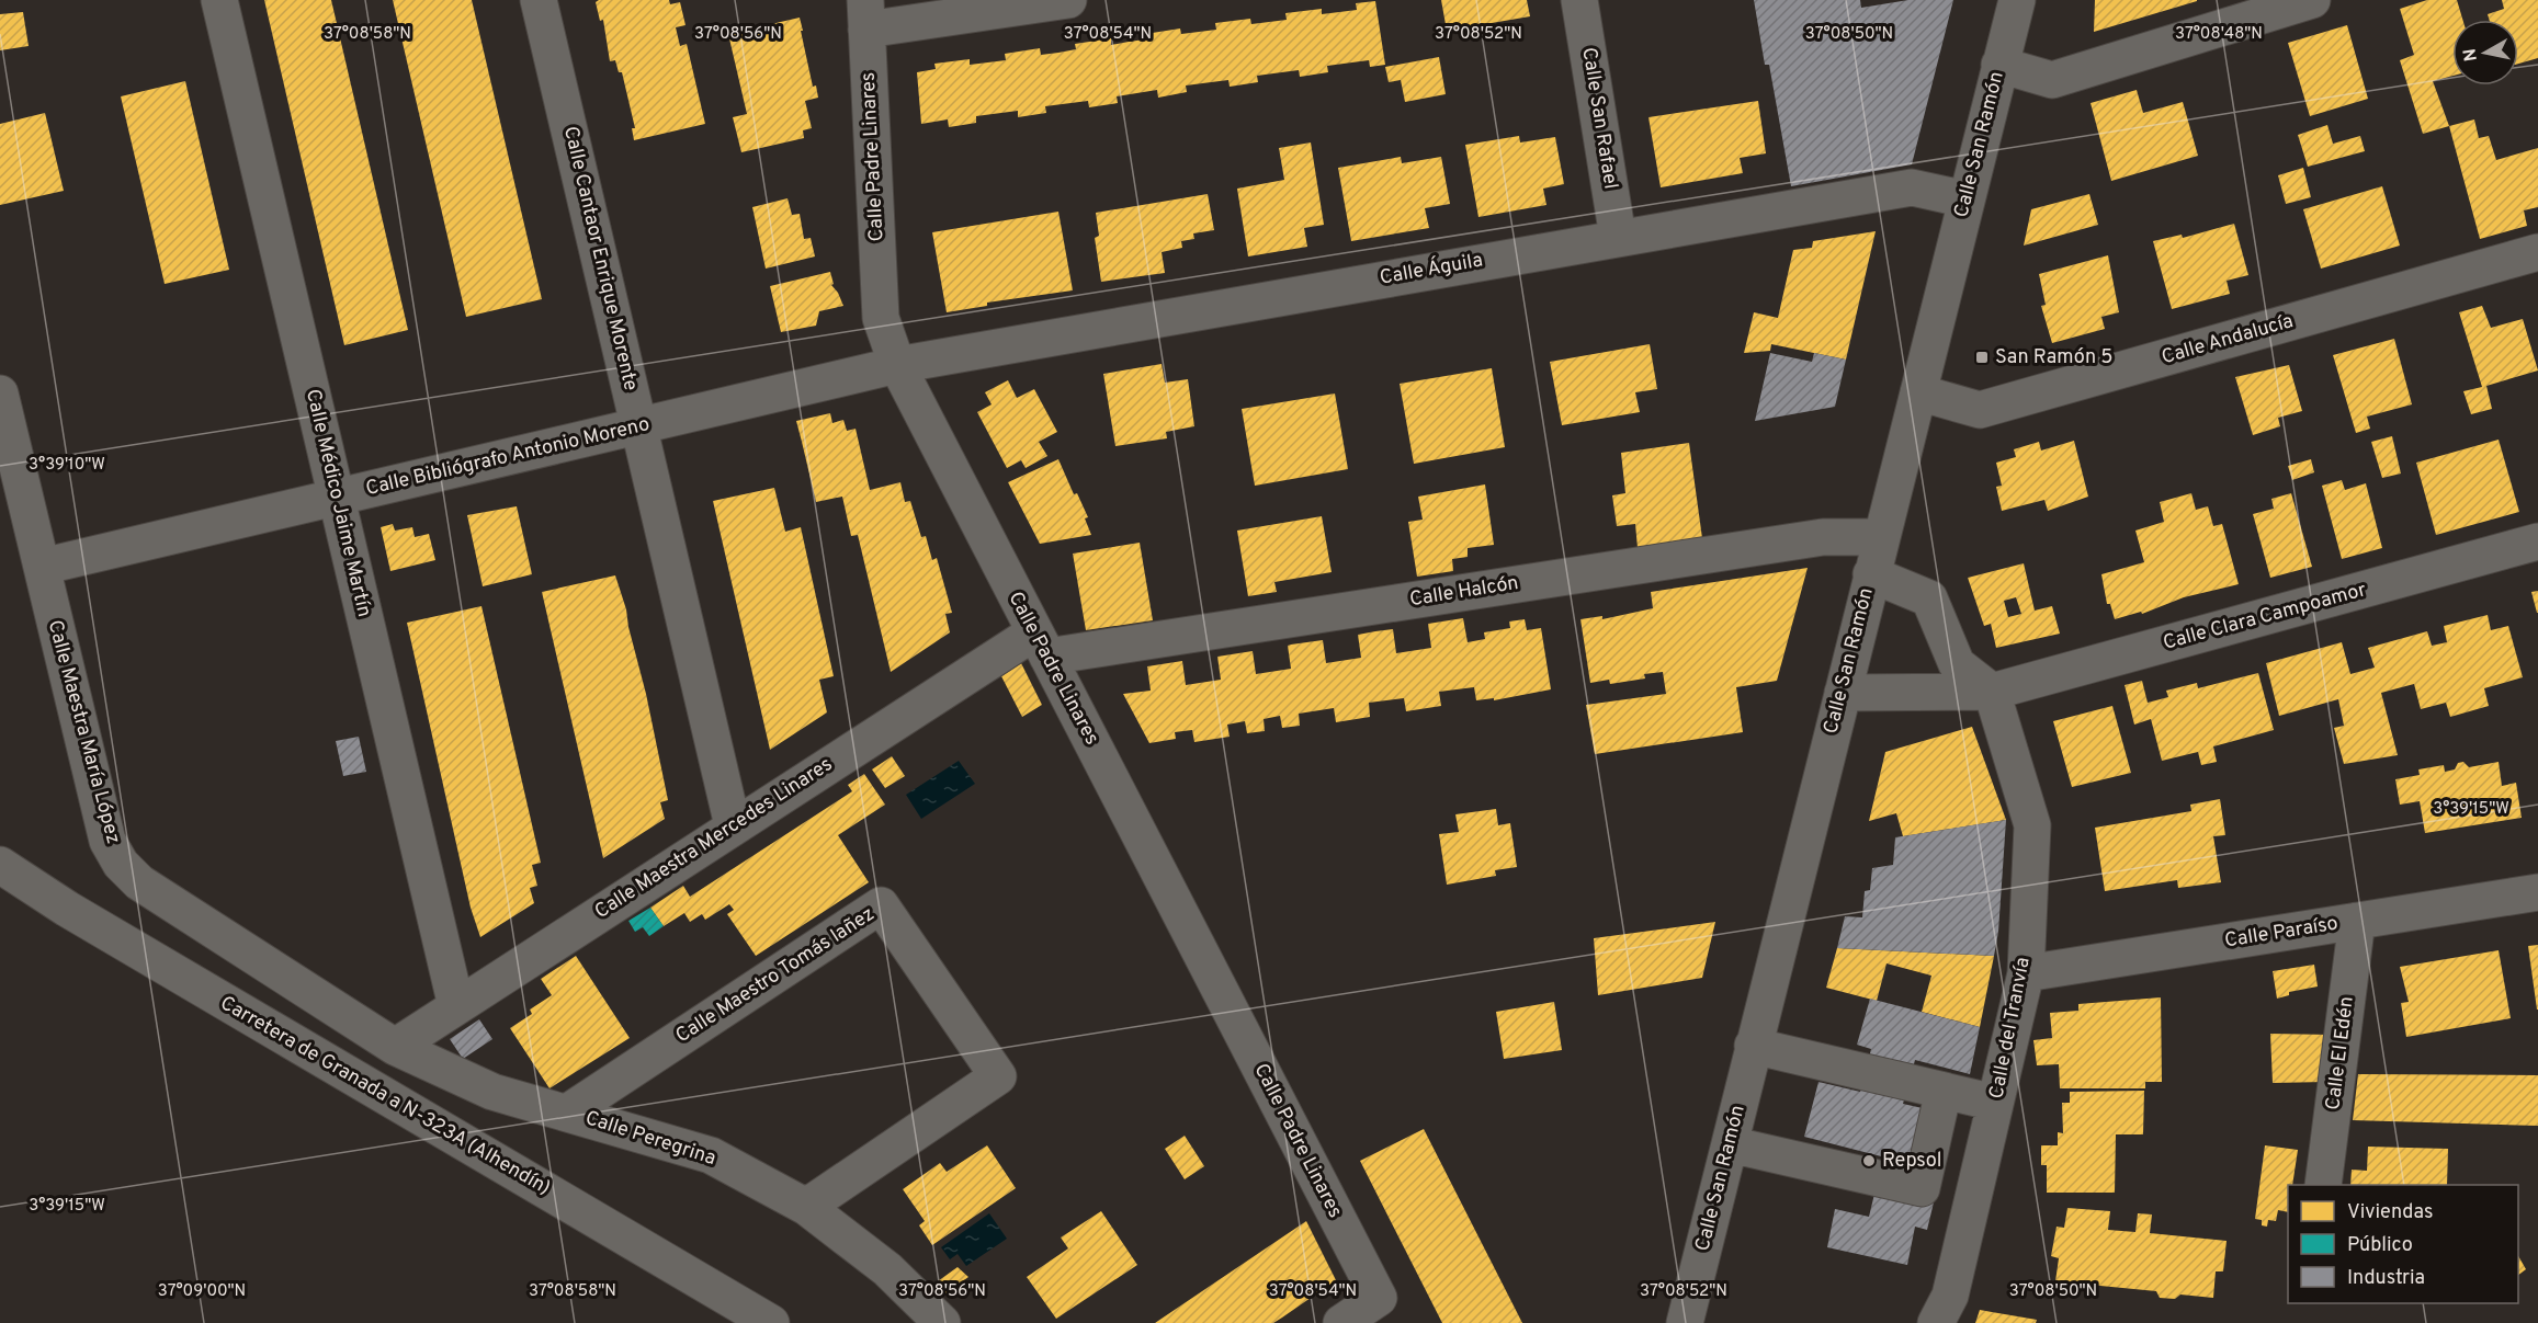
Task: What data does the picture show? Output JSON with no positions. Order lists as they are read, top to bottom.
{
  "streets": {
    "street": [
      "Calle San Rafael",
      "Calle San Ramón",
      "Calle Padre Linares",
      "Calle Cantaor Enrique Morente",
      "Calle Águila",
      "Calle Andalucía",
      "Calle Bibliógrafo Antonio Moreno",
      "Calle Médico Jaime Martín",
      "Calle Halcón",
      "Calle Clara Campoamor",
      "Calle Maestra María López",
      "Calle Maestra Mercedes Linares",
      "Calle Paraíso",
      "Calle Maestro Tomás Iañez",
      "Calle del Tranvía",
      "Calle El Edén",
      "Carretera de Granada a N-323A (Alhendín)",
      "Calle Peregrina"
    ]
  },
  "crossings": [
    ["Calle San Rafael", "Calle Águila"],
    ["Calle San Ramón", "Calle Águila"],
    ["Calle San Ramón", "Calle Andalucía"],
    ["Calle San Ramón", "Calle Halcón"],
    ["Calle San Ramón", "Calle Clara Campoamor"],
    ["Calle Padre Linares", "Calle Águila"],
    ["Calle Padre Linares", "Calle Bibliógrafo Antonio Moreno"],
    ["Calle Padre Linares", "Calle Halcón"],
    ["Calle Padre Linares", "Calle Maestra Mercedes Linares"],
    ["Calle Cantaor Enrique Morente", "Calle Bibliógrafo Antonio Moreno"],
    ["Calle Cantaor Enrique Morente", "Calle Maestra Mercedes Linares"],
    ["Calle Águila", "Calle Bibliógrafo Antonio Moreno"],
    ["Calle Bibliógrafo Antonio Moreno", "Calle Médico Jaime Martín"],
    ["Calle Bibliógrafo Antonio Moreno", "Calle Maestra María López"],
    ["Calle Médico Jaime Martín", "Calle Maestra Mercedes Linares"],
    ["Calle Halcón", "Calle Maestra Mercedes Linares"],
    ["Calle Clara Campoamor", "Calle del Tranvía"],
    ["Calle Maestra María López", "Calle Maestra Mercedes Linares"],
    ["Calle Maestra María López", "Calle Peregrina"],
    ["Calle Maestra Mercedes Linares", "Calle Peregrina"],
    ["Calle Paraíso", "Calle del Tranvía"],
    ["Calle Paraíso", "Calle El Edén"],
    ["Calle Maestro Tomás Iañez", "Calle Peregrina"]
  ],
  "places": {
    "transit": ["San Ramón 5"],
    "other": ["Repsol"]
  },
  "legend": ["Viviendas", "Público", "Industria"],
  "north": "left",
  "coordinates": [
    "37°08'56\"N",
    "37°08'54\"N",
    "37°08'52\"N",
    "37°08'48\"N",
    "37°08'58\"N",
    "37°08'50\"N",
    "3°39'10\"W",
    "3°39'15\"W",
    "37°09'00\"N"
  ]
}
